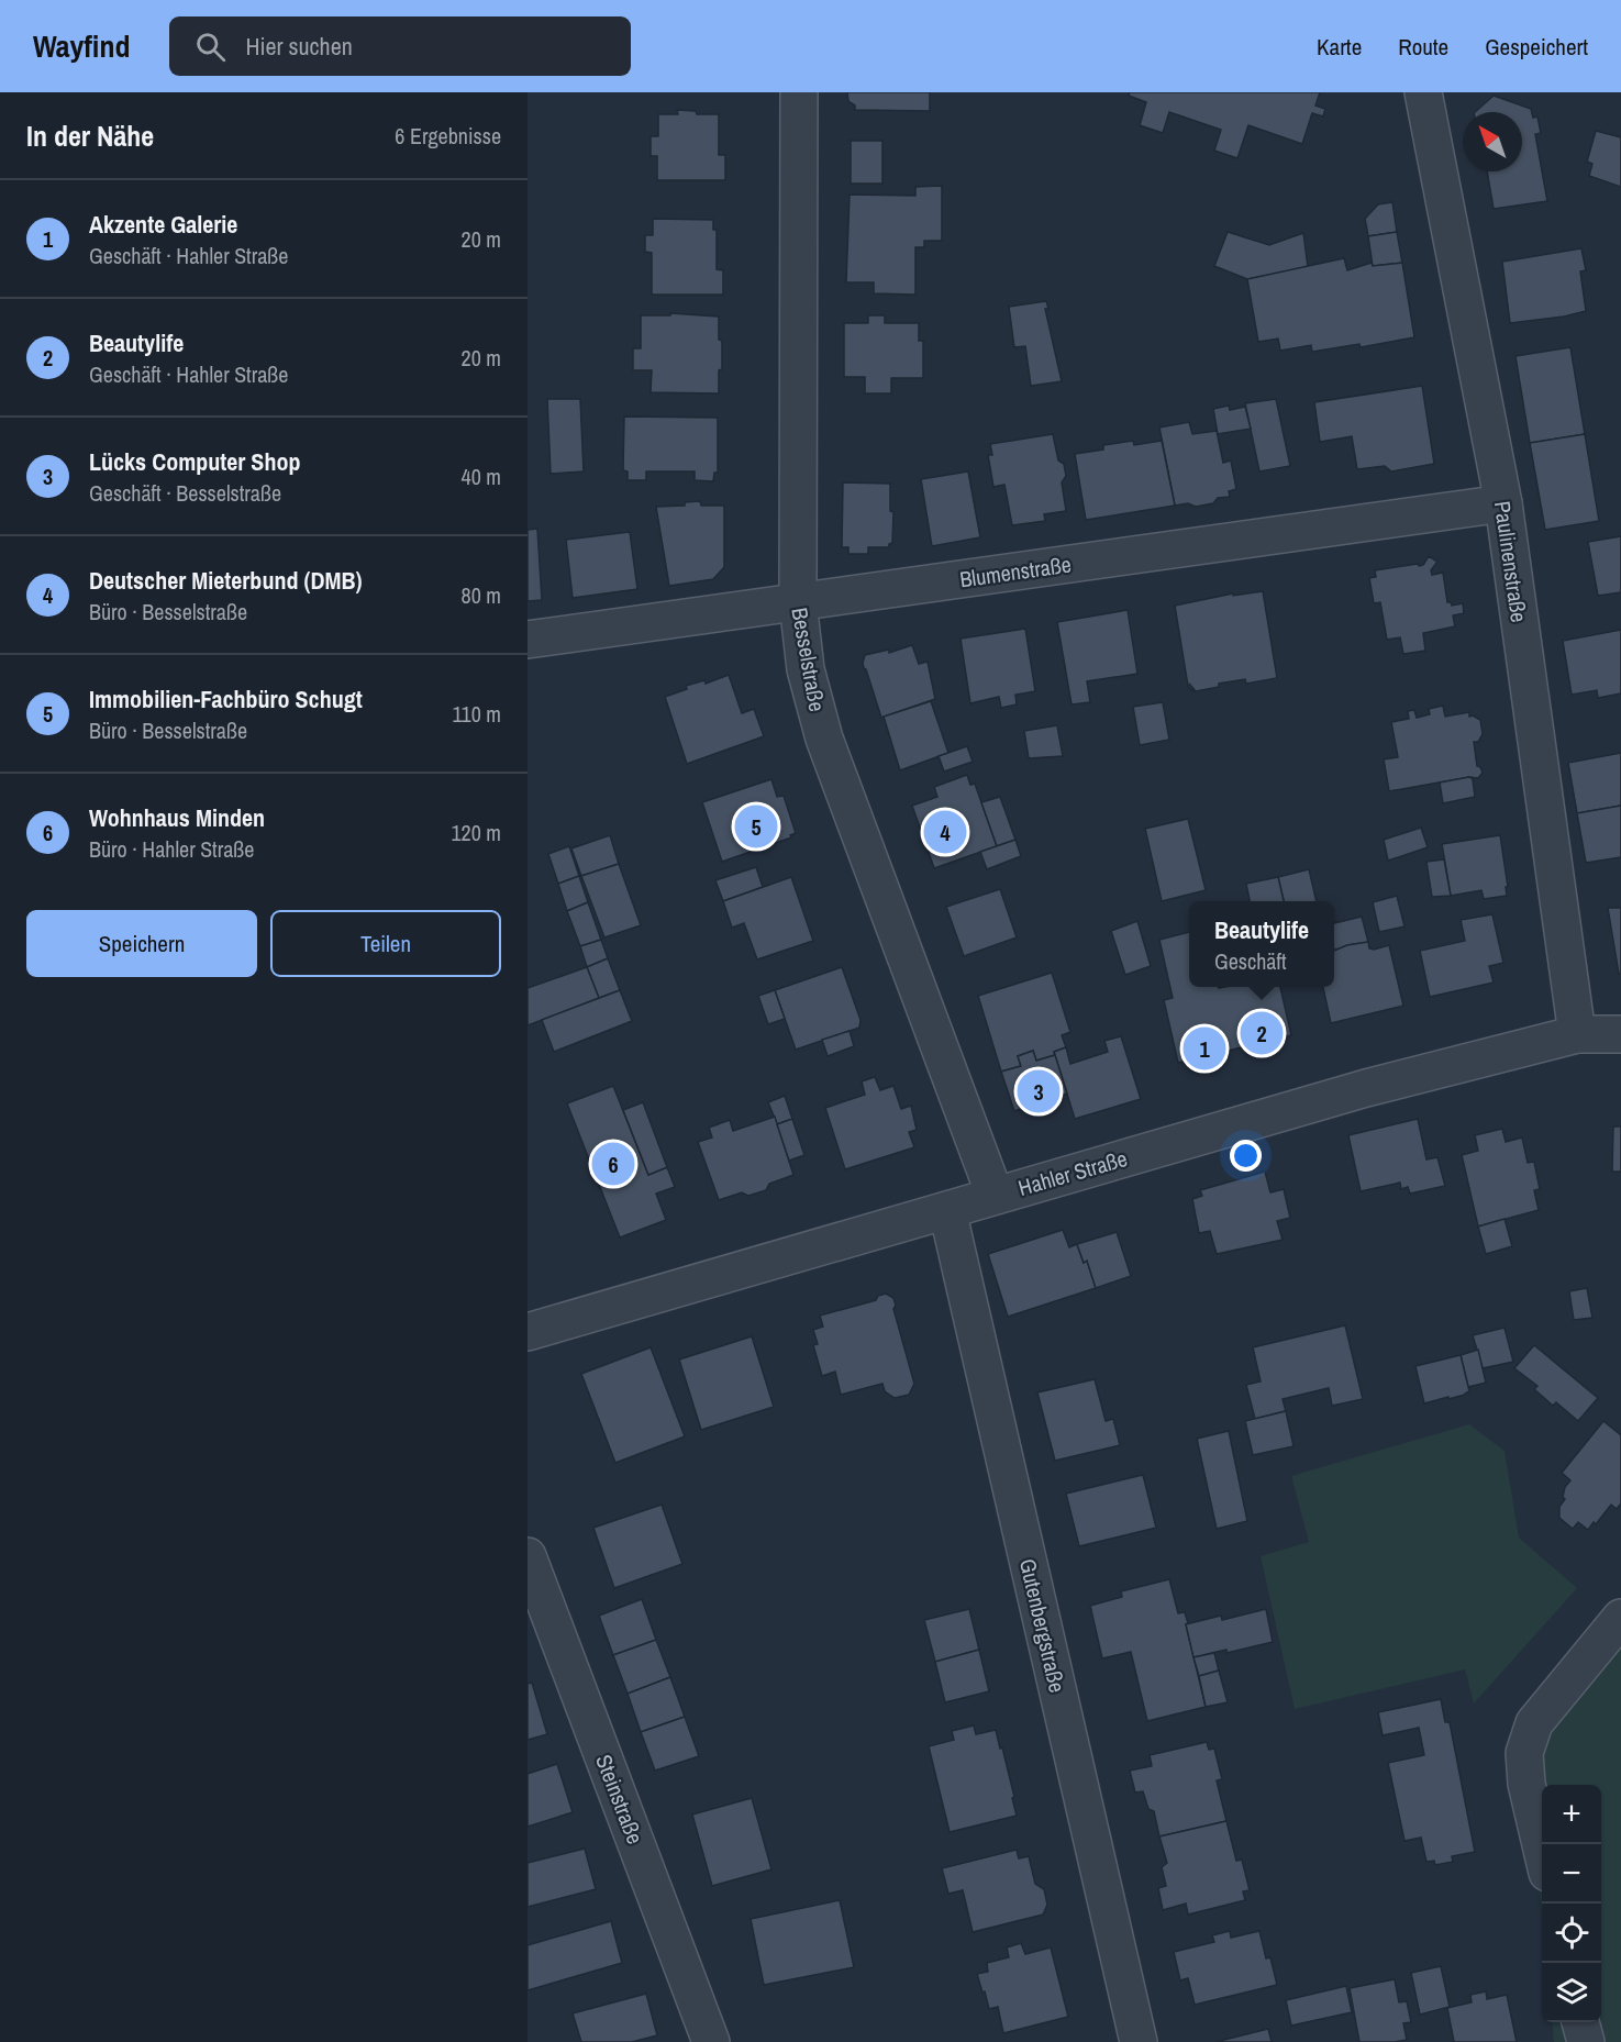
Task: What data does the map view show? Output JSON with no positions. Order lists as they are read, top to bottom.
{
  "streets": {
    "street": [
      "Paulinenstraße",
      "Blumenstraße",
      "Besselstraße",
      "Hahler Straße",
      "Gutenbergstraße",
      "Steinstraße"
    ]
  },
  "crossings": [
    ["Paulinenstraße", "Blumenstraße"],
    ["Paulinenstraße", "Hahler Straße"],
    ["Blumenstraße", "Besselstraße"],
    ["Besselstraße", "Hahler Straße"],
    ["Hahler Straße", "Gutenbergstraße"]
  ],
  "north": "top left",
  "page": {
    "header": "Wayfind",
    "search": "Hier suchen",
    "nav": ["Karte", "Route", "Gespeichert"],
    "heading": ["In der Nähe", "6 Ergebnisse"],
    "list": [
      {
        "mark": "1",
        "name": "Akzente Galerie",
        "note": "Geschäft · Hahler Straße",
        "value": "20 m"
      },
      {
        "mark": "2",
        "name": "Beautylife",
        "note": "Geschäft · Hahler Straße",
        "value": "20 m"
      },
      {
        "mark": "3",
        "name": "Lücks Computer Shop",
        "note": "Geschäft · Besselstraße",
        "value": "40 m"
      },
      {
        "mark": "4",
        "name": "Deutscher Mieterbund (DMB)",
        "note": "Büro · Besselstraße",
        "value": "80 m"
      },
      {
        "mark": "5",
        "name": "Immobilien-Fachbüro Schugt",
        "note": "Büro · Besselstraße",
        "value": "110 m"
      },
      {
        "mark": "6",
        "name": "Wohnhaus Minden",
        "note": "Büro · Hahler Straße",
        "value": "120 m"
      }
    ],
    "pins": [
      "5",
      "4",
      "2",
      "1",
      "3",
      "6"
    ],
    "buttons": ["Speichern", "Teilen"],
    "popup": ["Beautylife", "Geschäft"],
    "map_buttons": ["+", "−"]
  }
}
